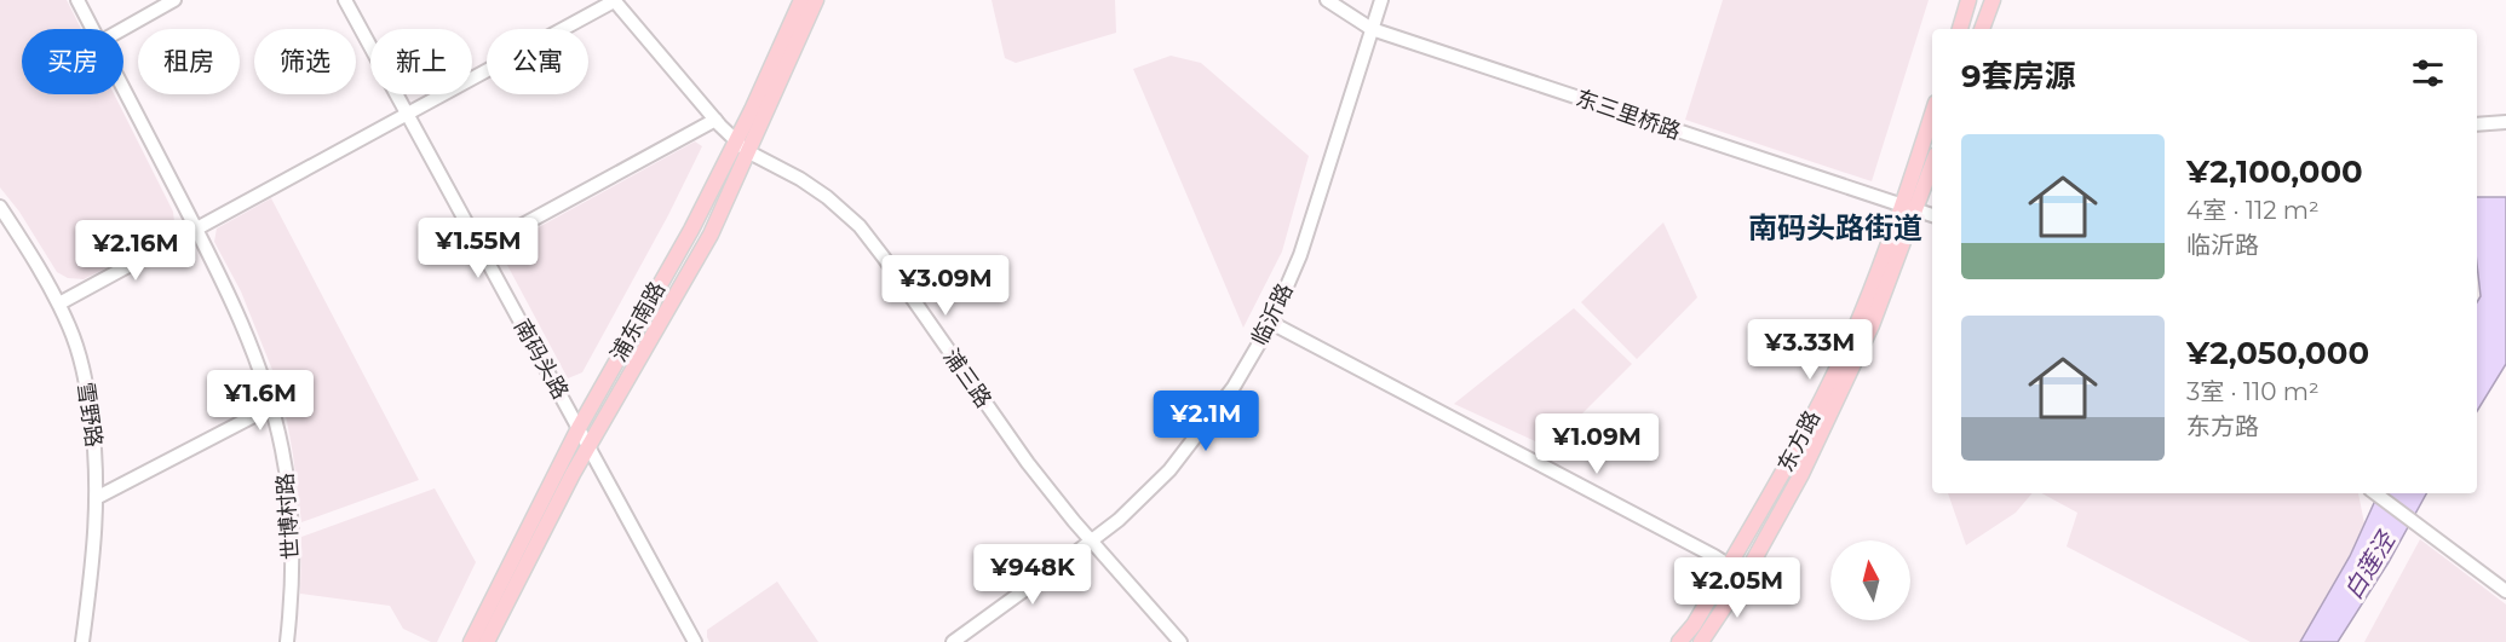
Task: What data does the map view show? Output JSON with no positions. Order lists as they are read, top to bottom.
{
  "streets": {
    "main road": ["浦东南路", "东方路"],
    "street": [
      "东三里桥路",
      "临沂路",
      "南码头路",
      "浦三路",
      "雪野路",
      "世博村路"
    ]
  },
  "crossings": [
    ["东三里桥路", "临沂路"],
    ["东三里桥路", "东方路"],
    ["临沂路", "浦三路"],
    ["浦东南路", "南码头路"],
    ["浦东南路", "浦三路"]
  ],
  "districts": ["南码头路街道"],
  "water": ["白莲泾"],
  "north": "top",
  "page": {
    "chip": [
      "买房",
      "租房",
      "筛选",
      "新上",
      "公寓"
    ],
    "heading": "9套房源",
    "list": [
      {
        "name": "¥2,100,000",
        "note": "4室 · 112 m² · 临沂路"
      },
      {
        "name": "¥2,050,000",
        "note": "3室 · 110 m² · 东方路"
      }
    ],
    "price": [
      "¥1.55M",
      "¥2.16M",
      "¥3.09M",
      "¥3.33M",
      "¥1.6M",
      "¥2.1M",
      "¥1.09M",
      "¥948K",
      "¥2.05M"
    ]
  }
}
